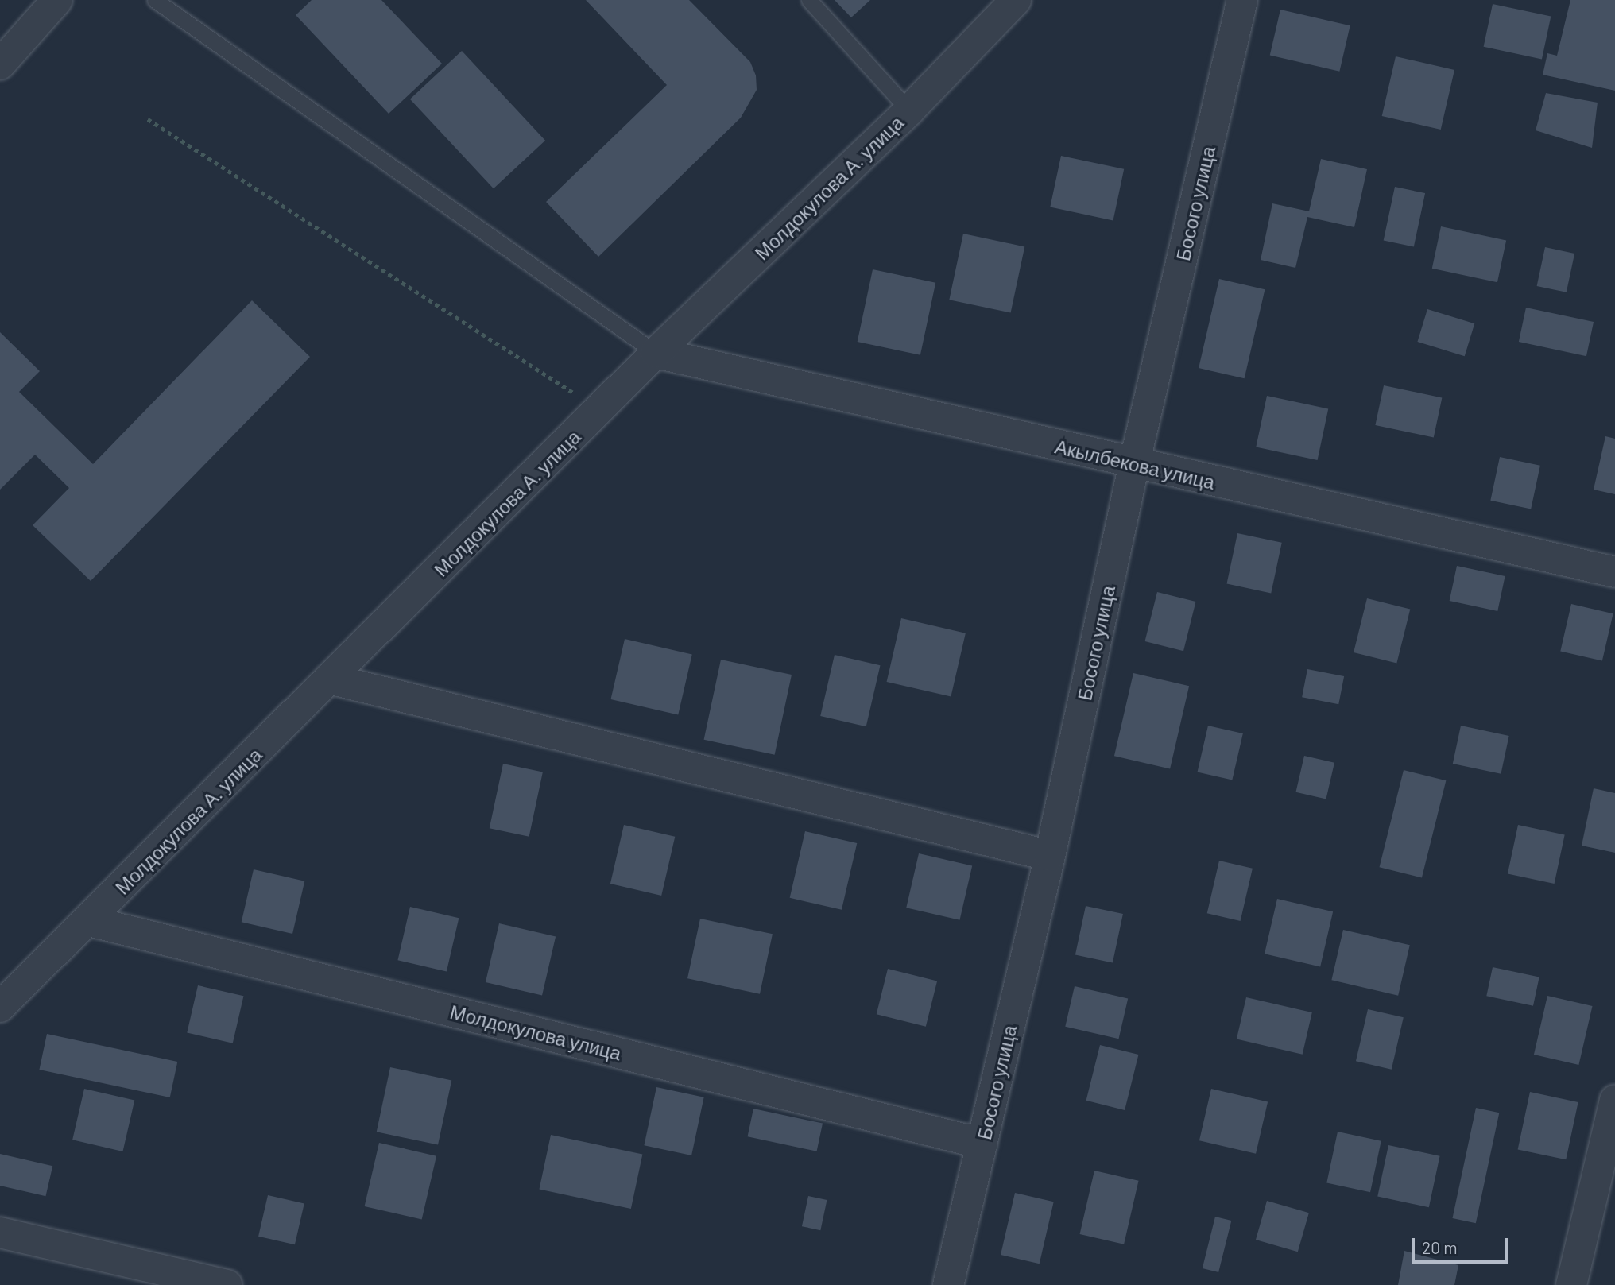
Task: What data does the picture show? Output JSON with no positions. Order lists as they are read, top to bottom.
{
  "streets": {
    "street": [
      "Молдокулова А. улица",
      "Босого улица",
      "Акылбекова улица",
      "Молдокулова улица"
    ]
  },
  "crossings": [
    ["Молдокулова А. улица", "Акылбекова улица"],
    ["Молдокулова А. улица", "Молдокулова улица"],
    ["Босого улица", "Акылбекова улица"],
    ["Босого улица", "Молдокулова улица"]
  ],
  "scale_bar": "20 m"
}
